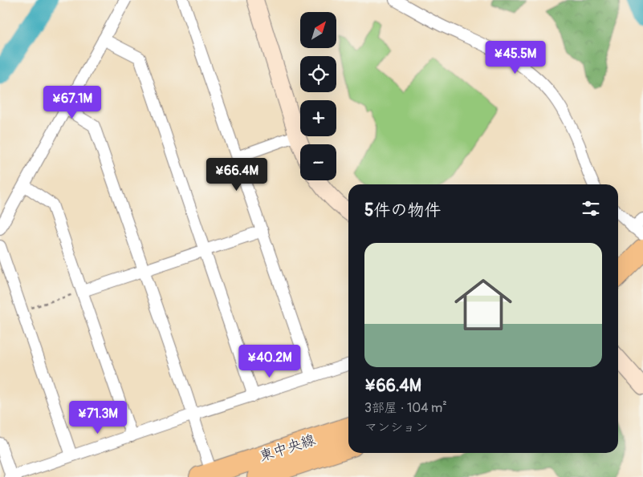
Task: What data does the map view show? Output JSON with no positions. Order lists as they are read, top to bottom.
{
  "streets": {
    "highway": ["東中央線"]
  },
  "north": "top right",
  "page": {
    "map_buttons": ["+", "−"],
    "price": [
      "¥45.5M",
      "¥67.1M",
      "¥66.4M",
      "¥40.2M",
      "¥71.3M"
    ],
    "heading": "5件の物件",
    "list": [
      {
        "name": "¥66.4M",
        "note": "3部屋 · 104 m² · マンション"
      }
    ]
  }
}
